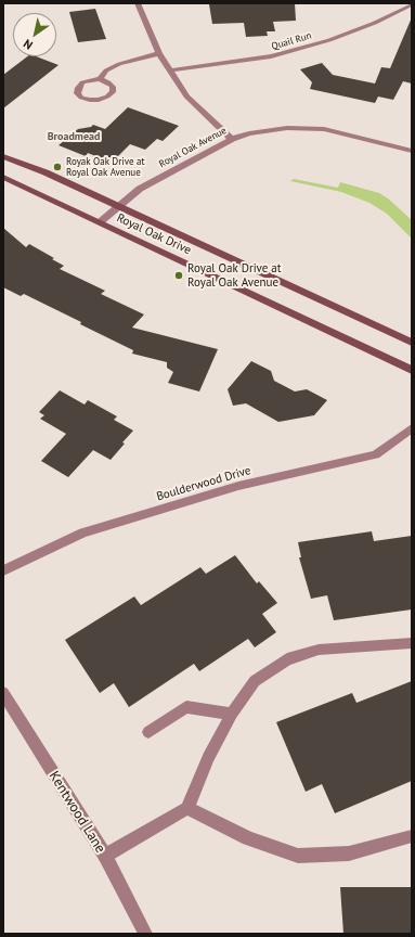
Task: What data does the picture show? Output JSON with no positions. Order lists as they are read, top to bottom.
{
  "streets": {
    "main road": ["Royal Oak Drive"],
    "street": [
      "Quail Run",
      "Royal Oak Avenue",
      "Boulderwood Drive",
      "Kentwood Lane"
    ]
  },
  "crossings": [
    ["Royal Oak Avenue", "Royal Oak Drive"]
  ],
  "districts": ["Broadmead"],
  "places": ["Royak Oak Drive at Royal Oak Avenue", "Royal Oak Drive at Royal Oak Avenue"],
  "north": "bottom left"
}
